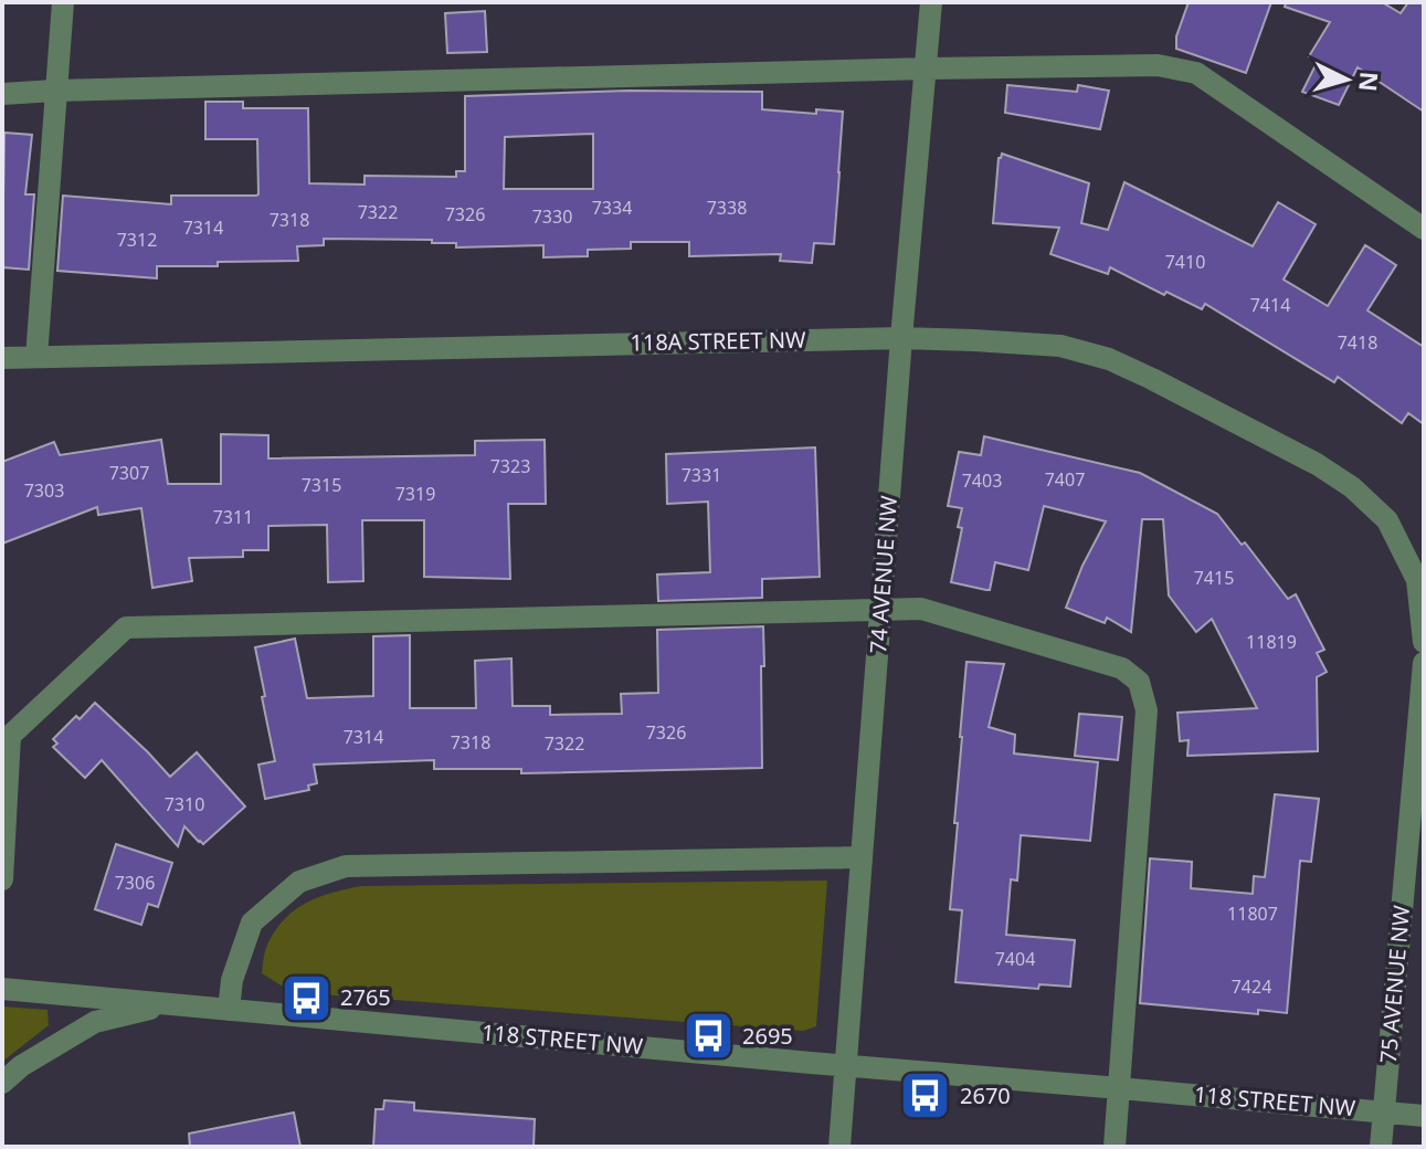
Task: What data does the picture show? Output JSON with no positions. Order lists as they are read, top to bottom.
{
  "streets": {
    "street": [
      "118A STREET NW",
      "74 AVENUE NW",
      "75 AVENUE NW",
      "118 STREET NW"
    ]
  },
  "crossings": [
    ["118A STREET NW", "74 AVENUE NW"],
    ["74 AVENUE NW", "118 STREET NW"],
    ["75 AVENUE NW", "118 STREET NW"]
  ],
  "places": {
    "bus stop": ["2765", "2695", "2670"]
  },
  "house_numbers": [
    "7334",
    "7338",
    "7322",
    "7326",
    "7330",
    "7318",
    "7314",
    "7312",
    "7410",
    "7414",
    "7418",
    "7323",
    "7307",
    "7331",
    "7407",
    "7403",
    "7315",
    "7303",
    "7319",
    "7311",
    "7415",
    "11819",
    "7326",
    "7314",
    "7318",
    "7322",
    "7310",
    "7306",
    "11807",
    "7404",
    "7424"
  ],
  "north": "right"
}
